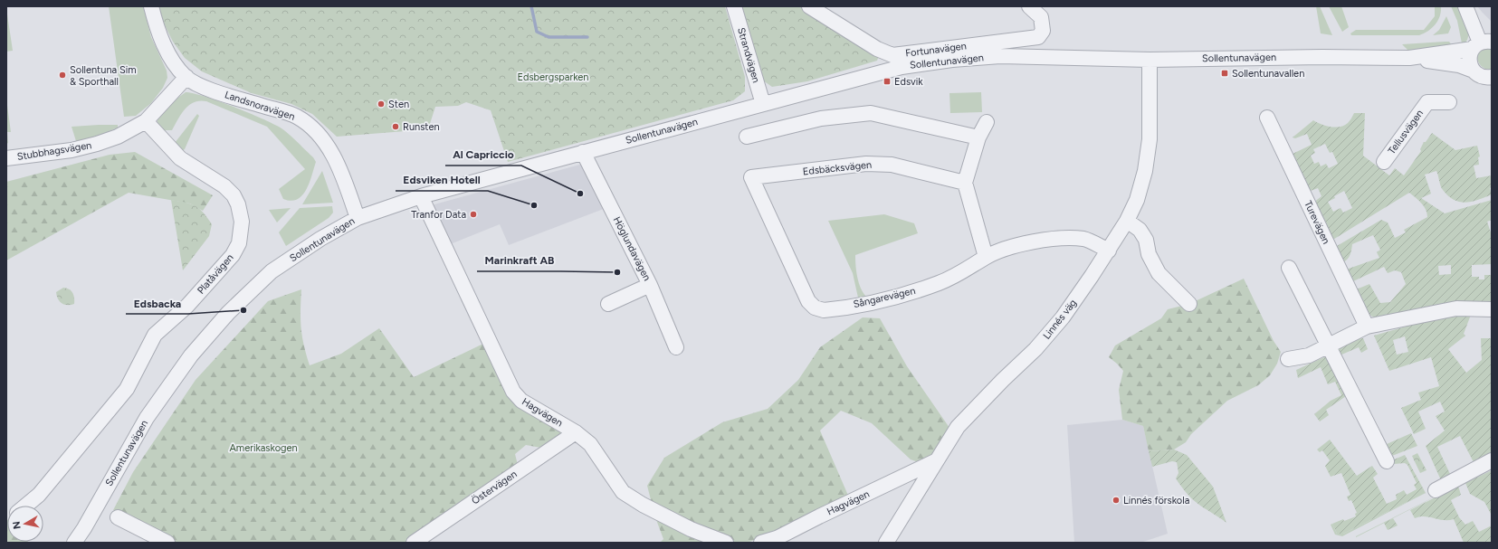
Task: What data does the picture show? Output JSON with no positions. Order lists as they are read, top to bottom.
{
  "streets": {
    "street": [
      "Fortunavägen",
      "Strandvägen",
      "Sollentunavägen",
      "Landsnoravägen",
      "Tellusvägen",
      "Stubbhagsvägen",
      "Edsbäcksvägen",
      "Turevägen",
      "Höglundavägen",
      "Platåvägen",
      "Sångarevägen",
      "Linnés väg",
      "Hagvägen",
      "Östervägen"
    ]
  },
  "crossings": [
    ["Strandvägen", "Sollentunavägen"],
    ["Sollentunavägen", "Landsnoravägen"],
    ["Sollentunavägen", "Höglundavägen"],
    ["Sollentunavägen", "Linnés väg"],
    ["Sollentunavägen", "Hagvägen"],
    ["Landsnoravägen", "Stubbhagsvägen"],
    ["Stubbhagsvägen", "Platåvägen"],
    ["Edsbäcksvägen", "Sångarevägen"],
    ["Sångarevägen", "Linnés väg"],
    ["Linnés väg", "Hagvägen"],
    ["Hagvägen", "Östervägen"]
  ],
  "parks": ["Edsbergsparken", "Amerikaskogen"],
  "places": {
    "transit": ["Sollentunavallen", "Edsvik"],
    "other": [
      "Sollentuna Sim & Sporthall",
      "Sten",
      "Runsten",
      "Al Capriccio",
      "Edsviken Hotell",
      "Tranfor Data",
      "Marinkraft AB",
      "Edsbacka",
      "Linnés förskola"
    ]
  },
  "north": "left"
}
